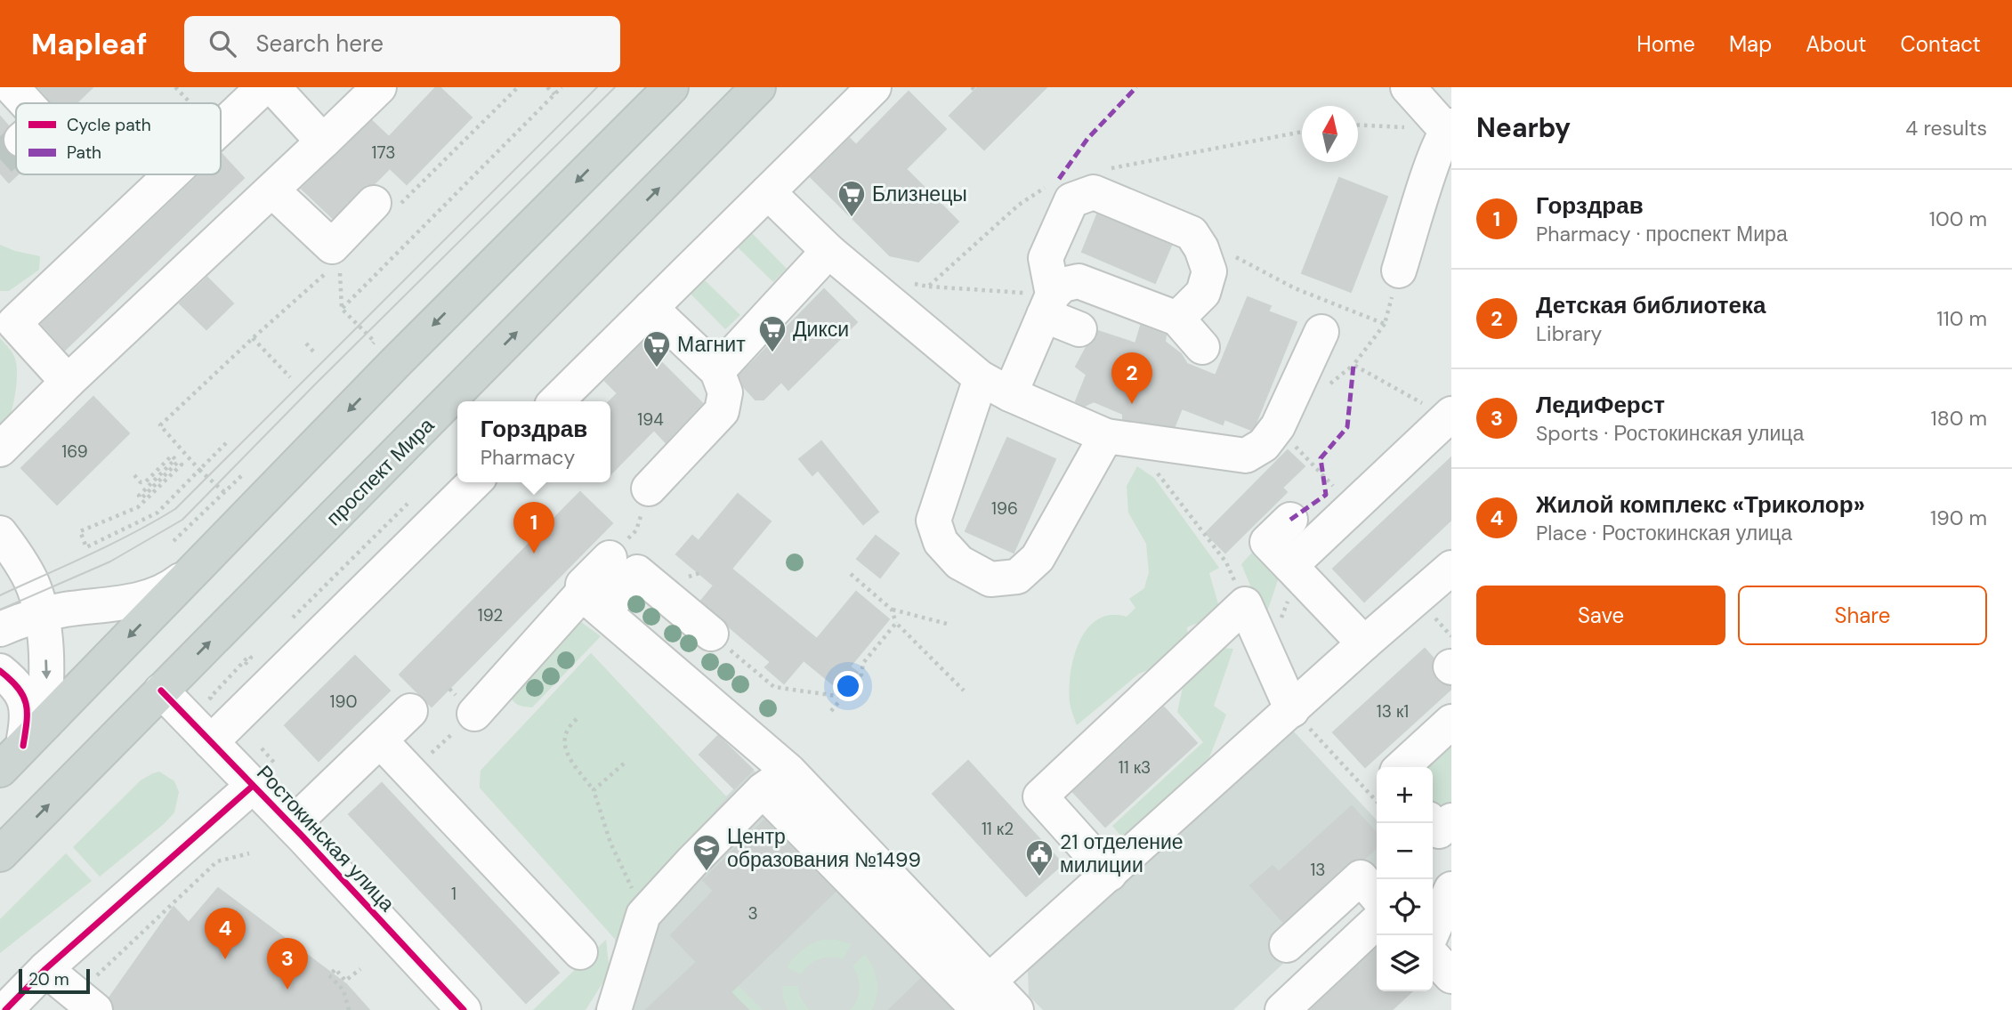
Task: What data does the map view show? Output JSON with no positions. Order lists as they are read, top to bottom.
{
  "streets": {
    "main road": ["проспект Мира"],
    "street": ["Ростокинская улица"]
  },
  "crossings": [
    ["проспект Мира", "Ростокинская улица"]
  ],
  "places": {
    "supermarket": ["Близнецы", "Дикси", "Магнит"],
    "school or university": ["Центр образования №1499"],
    "public building": ["21 отделение милиции"]
  },
  "house_numbers": [
    "173",
    "194",
    "169",
    "196",
    "192",
    "190",
    "13 к1",
    "11 к3",
    "11 к2",
    "13",
    "1",
    "3"
  ],
  "legend": ["Cycle path", "Path"],
  "scale_bar": "20 m",
  "north": "top",
  "page": {
    "header": "Mapleaf",
    "search": "Search here",
    "nav": [
      "Home",
      "Map",
      "About",
      "Contact"
    ],
    "heading": ["Nearby", "4 results"],
    "list": [
      {
        "mark": "1",
        "name": "Горздрав",
        "note": "Pharmacy · проспект Мира",
        "value": "100 m"
      },
      {
        "mark": "2",
        "name": "Детская библиотека",
        "note": "Library",
        "value": "110 m"
      },
      {
        "mark": "3",
        "name": "ЛедиФерст",
        "note": "Sports · Ростокинская улица",
        "value": "180 m"
      },
      {
        "mark": "4",
        "name": "Жилой комплекс «Триколор»",
        "note": "Place · Ростокинская улица",
        "value": "190 m"
      }
    ],
    "pins": [
      "2",
      "1",
      "4",
      "3"
    ],
    "popup": ["Горздрав", "Pharmacy"],
    "buttons": ["Save", "Share"],
    "map_buttons": ["+", "−"],
    "scale": "20 m"
  }
}
